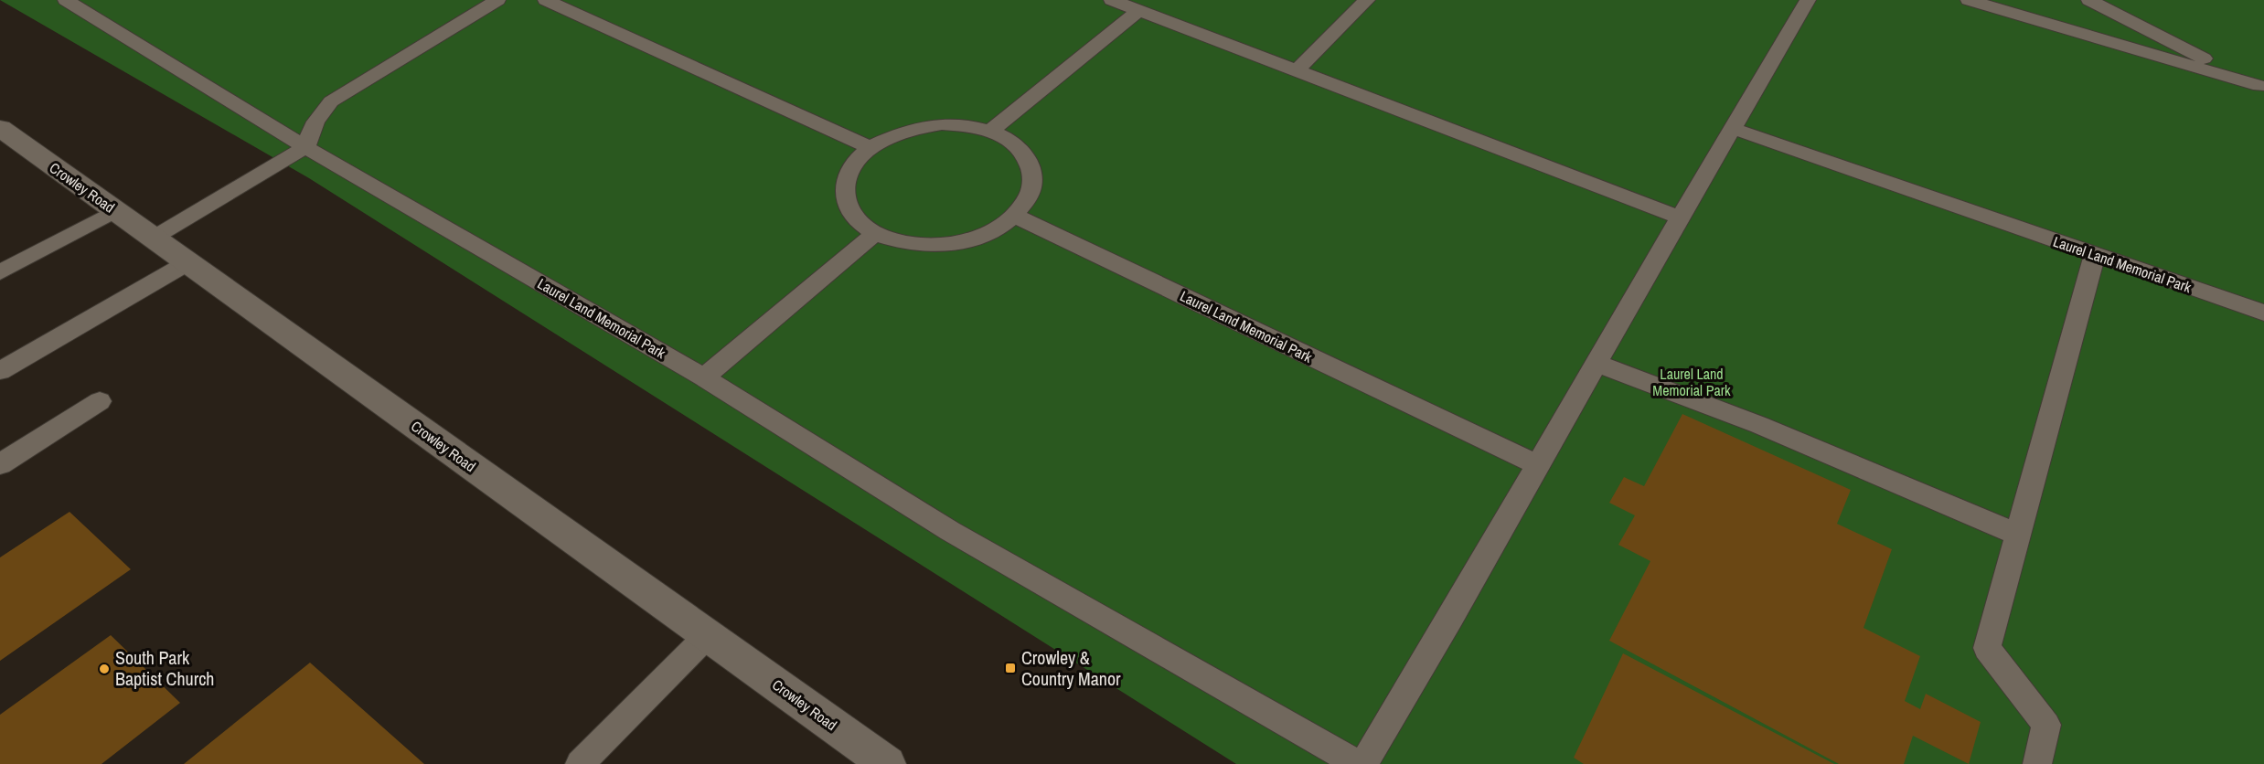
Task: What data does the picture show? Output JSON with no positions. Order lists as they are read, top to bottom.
{
  "streets": {
    "main road": ["Crowley Road"],
    "lane": ["Laurel Land Memorial Park"]
  },
  "parks": ["Laurel Land Memorial Park"],
  "places": {
    "transit": ["Crowley & Country Manor"],
    "other": ["South Park Baptist Church"]
  }
}
